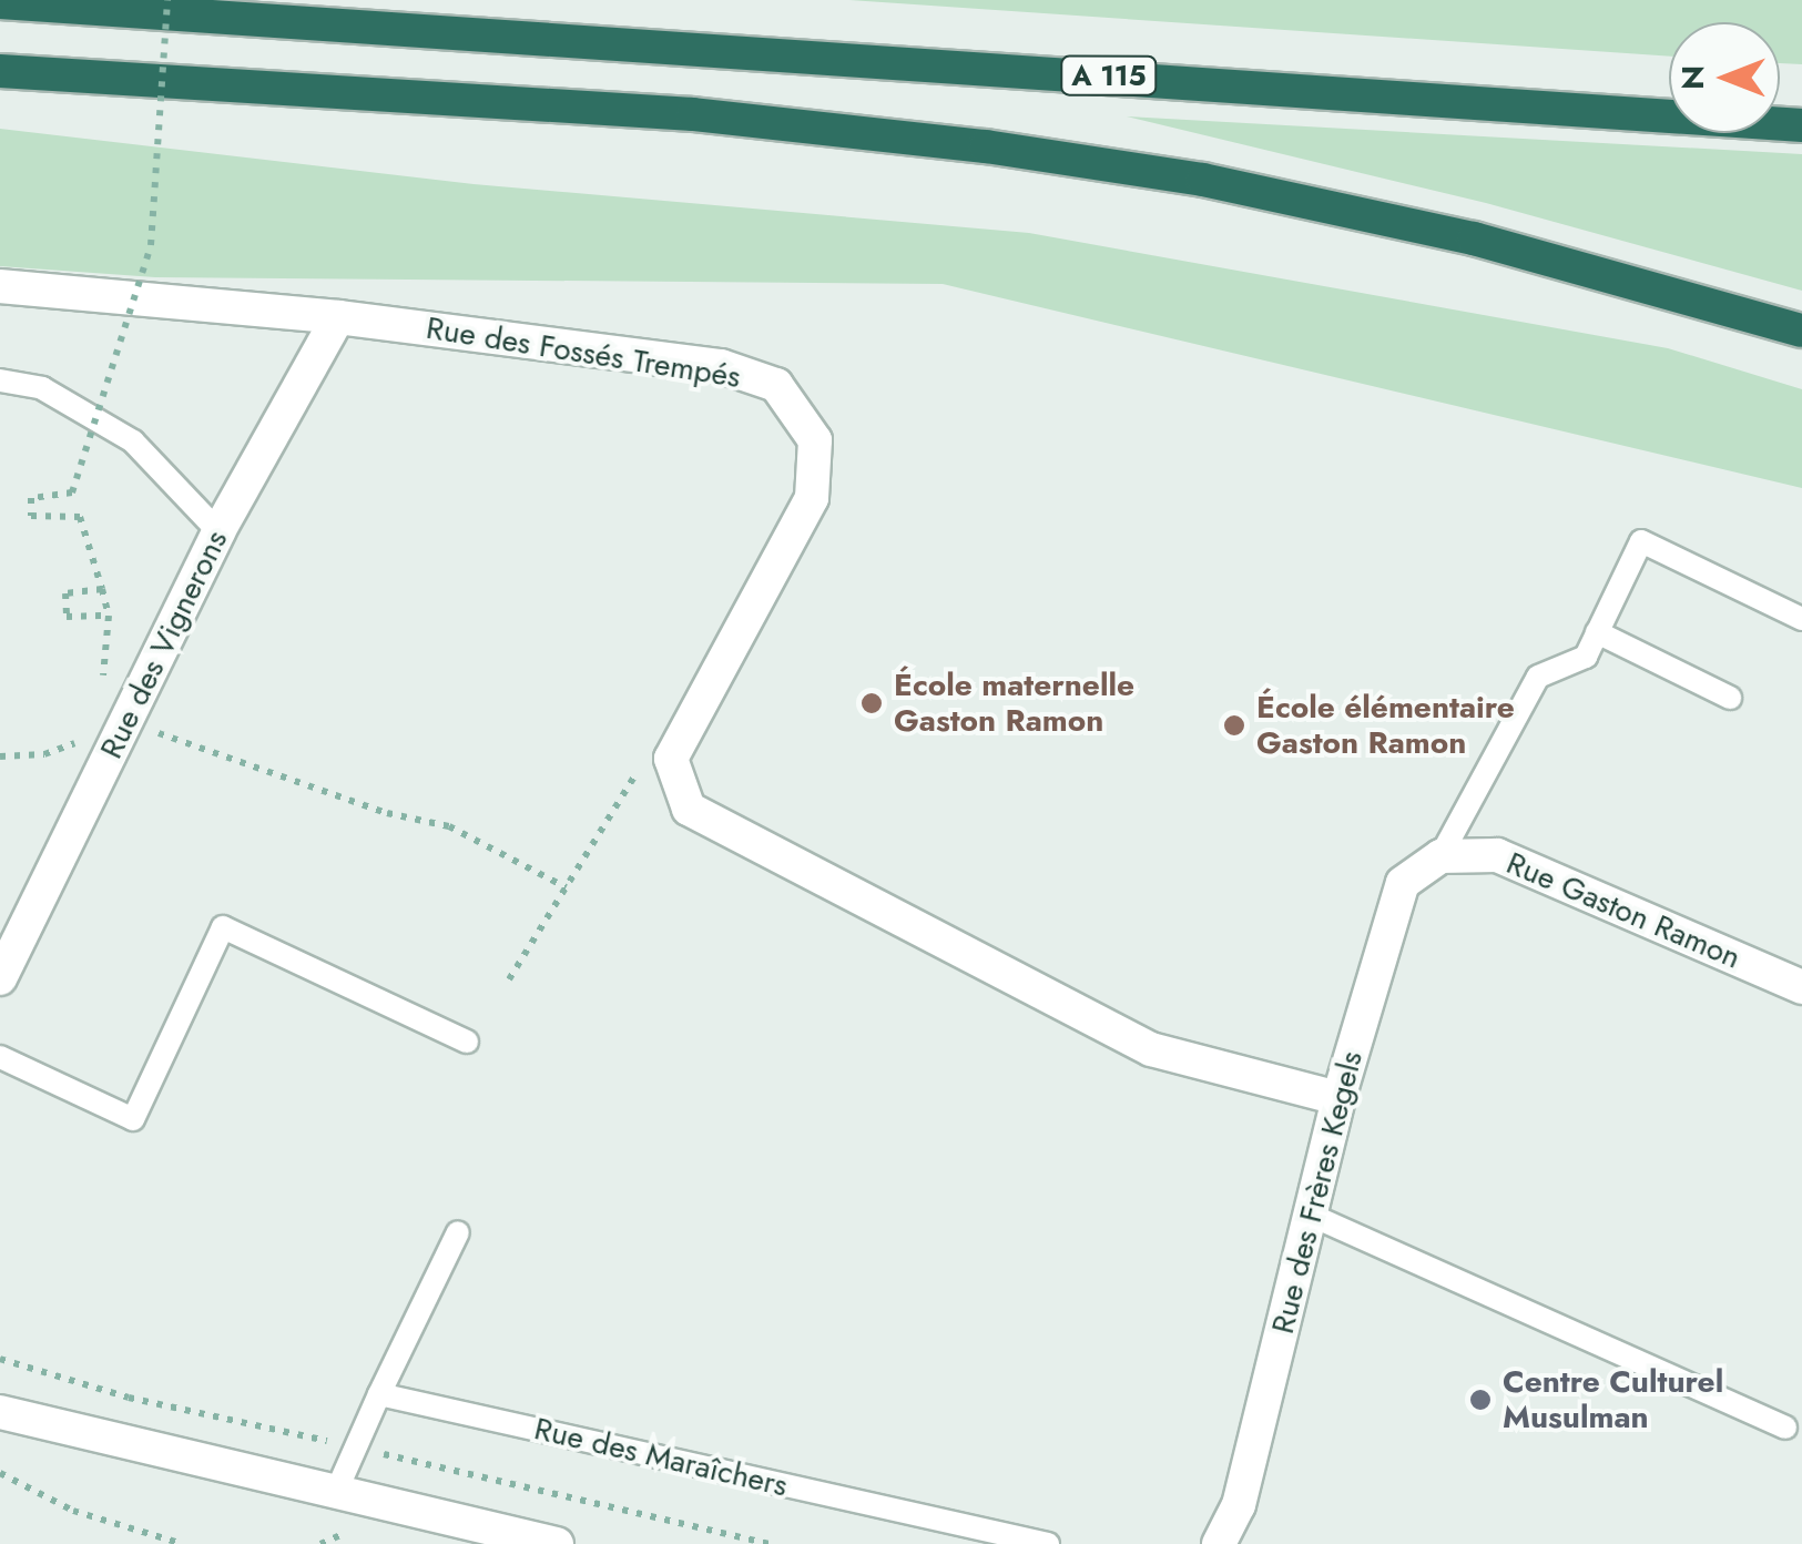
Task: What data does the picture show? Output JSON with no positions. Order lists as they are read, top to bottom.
{
  "streets": {
    "highway": ["A 115"],
    "street": [
      "Rue des Fossés Trempés",
      "Rue des Vignerons",
      "Rue Gaston Ramon",
      "Rue des Frères Kegels"
    ],
    "lane": ["Rue des Maraîchers"]
  },
  "crossings": [
    ["Rue des Fossés Trempés", "Rue des Vignerons"],
    ["Rue Gaston Ramon", "Rue des Frères Kegels"]
  ],
  "places": ["École maternelle Gaston Ramon", "École élémentaire Gaston Ramon", "Centre Culturel Musulman"],
  "north": "left"
}
